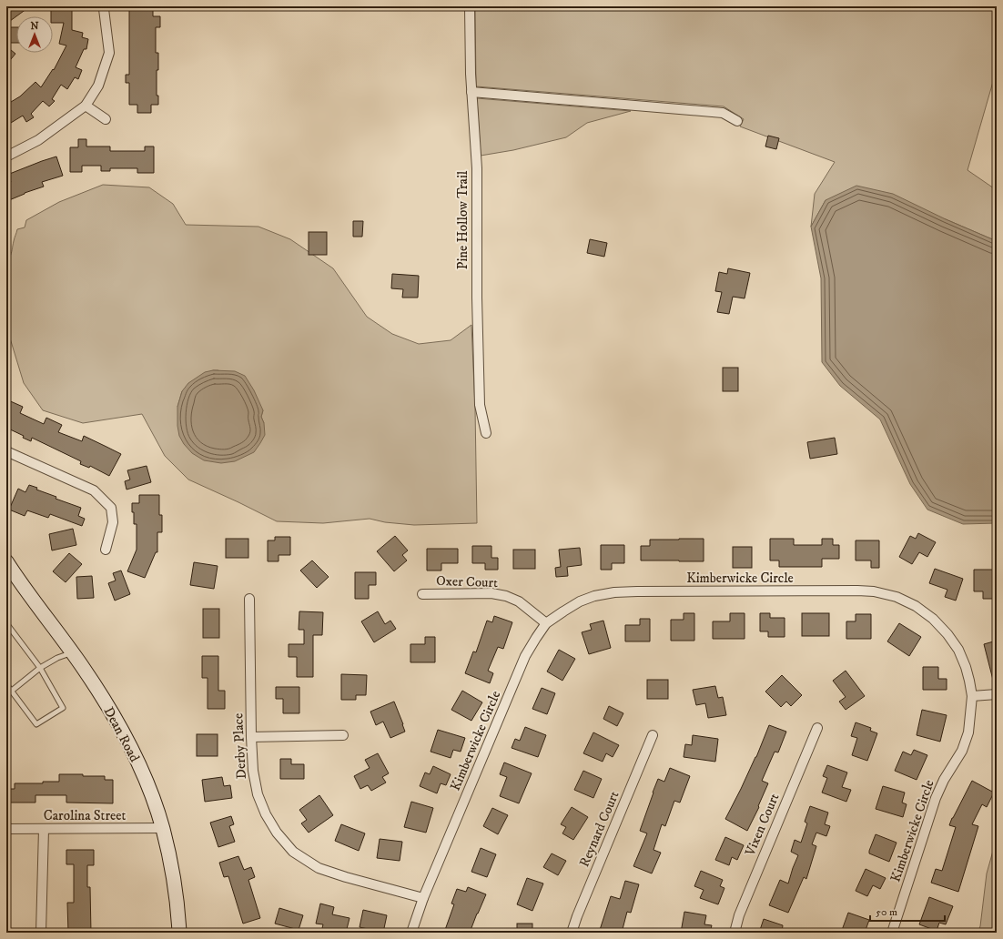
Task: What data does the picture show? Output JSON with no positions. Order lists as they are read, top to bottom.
{
  "streets": {
    "main road": ["Dean Road"],
    "street": [
      "Pine Hollow Trail",
      "Kimberwicke Circle",
      "Oxer Court",
      "Derby Place",
      "Carolina Street",
      "Vixen Court",
      "Reynard Court"
    ]
  },
  "crossings": [
    ["Kimberwicke Circle", "Oxer Court"],
    ["Kimberwicke Circle", "Derby Place"],
    ["Dean Road", "Carolina Street"]
  ],
  "scale_bar": "50 m",
  "north": "top"
}
